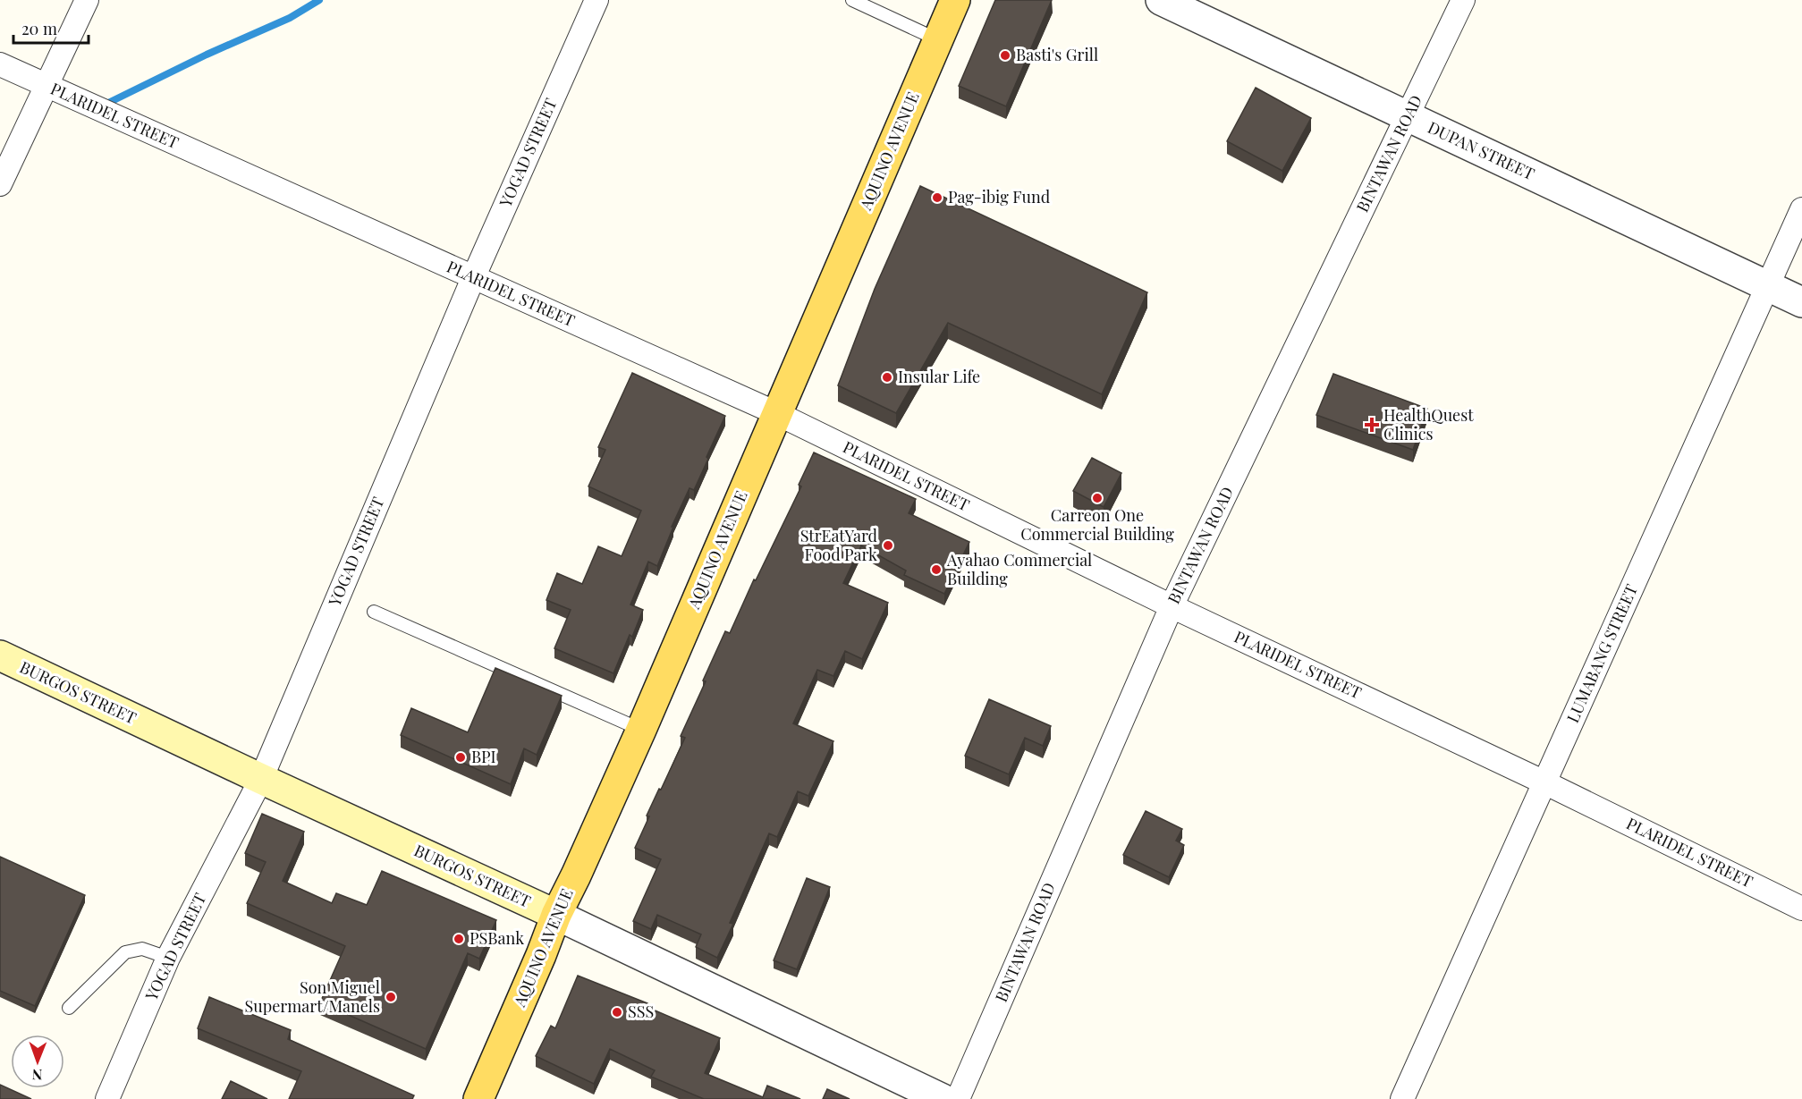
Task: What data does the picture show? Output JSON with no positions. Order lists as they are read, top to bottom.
{
  "streets": {
    "main road": ["AQUINO AVENUE", "BURGOS STREET"],
    "street": [
      "PLARIDEL STREET",
      "DUPAN STREET",
      "YOGAD STREET",
      "BINTAWAN ROAD",
      "LUMABANG STREET"
    ]
  },
  "crossings": [
    ["PLARIDEL STREET", "AQUINO AVENUE"],
    ["PLARIDEL STREET", "YOGAD STREET"],
    ["PLARIDEL STREET", "BINTAWAN ROAD"],
    ["PLARIDEL STREET", "LUMABANG STREET"],
    ["AQUINO AVENUE", "BURGOS STREET"],
    ["DUPAN STREET", "BINTAWAN ROAD"],
    ["DUPAN STREET", "LUMABANG STREET"],
    ["YOGAD STREET", "BURGOS STREET"]
  ],
  "places": {
    "other": [
      "Basti's Grill",
      "Pag-ibig Fund",
      "Insular Life",
      "Carreon One Commercial Building",
      "StrEatYard Food Park",
      "Ayahao Commercial Building",
      "BPI",
      "PSBank",
      "Son Miguel Supermart/Manels",
      "SSS"
    ],
    "health": ["HealthQuest Clinics"]
  },
  "scale_bar": "20 m",
  "north": "bottom"
}
